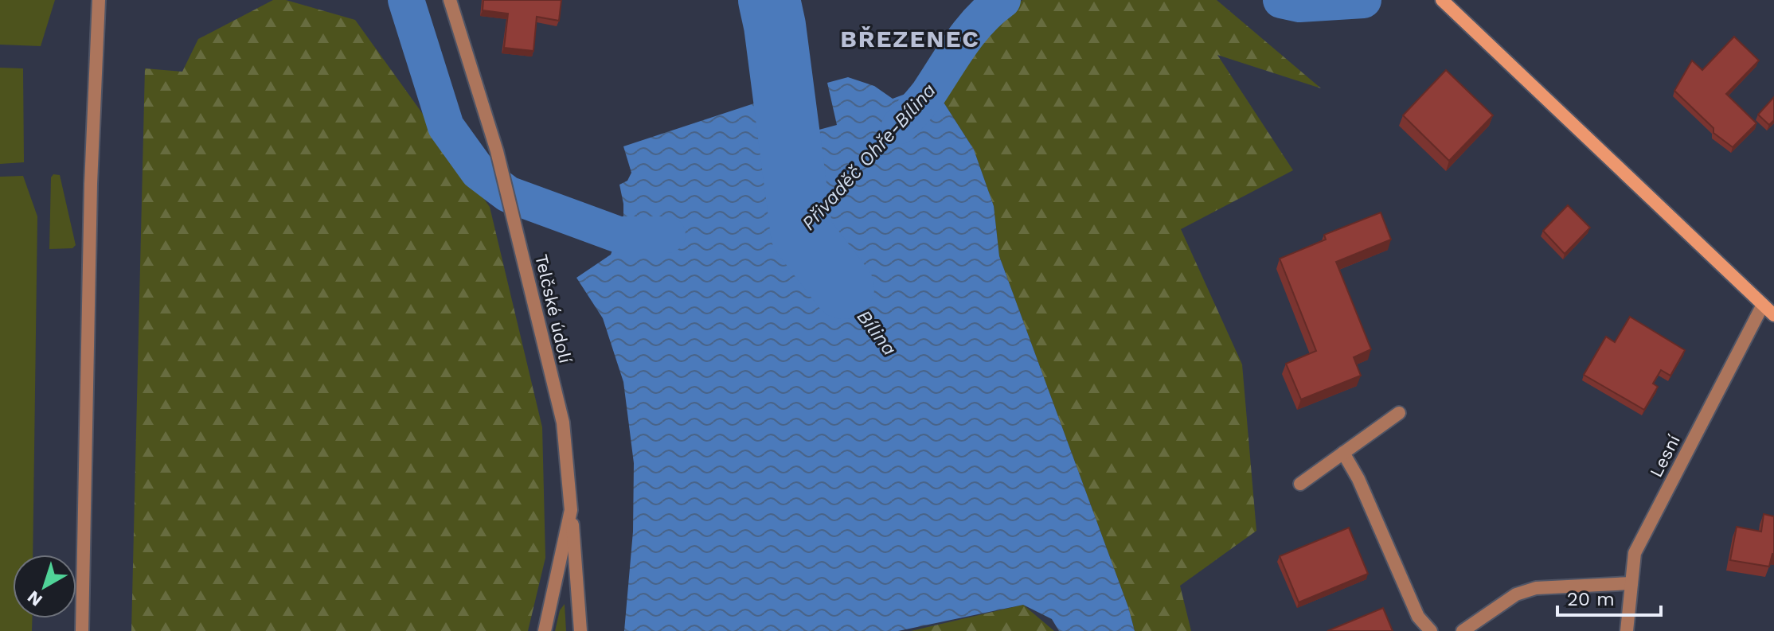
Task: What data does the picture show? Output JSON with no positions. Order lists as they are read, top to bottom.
{
  "streets": {
    "street": ["Telčské údolí", "Lesní"]
  },
  "districts": ["BŘEZENEC"],
  "water": ["Přivaděč Ohře-Bílina", "Bílina"],
  "scale_bar": "20 m",
  "north": "bottom left"
}
